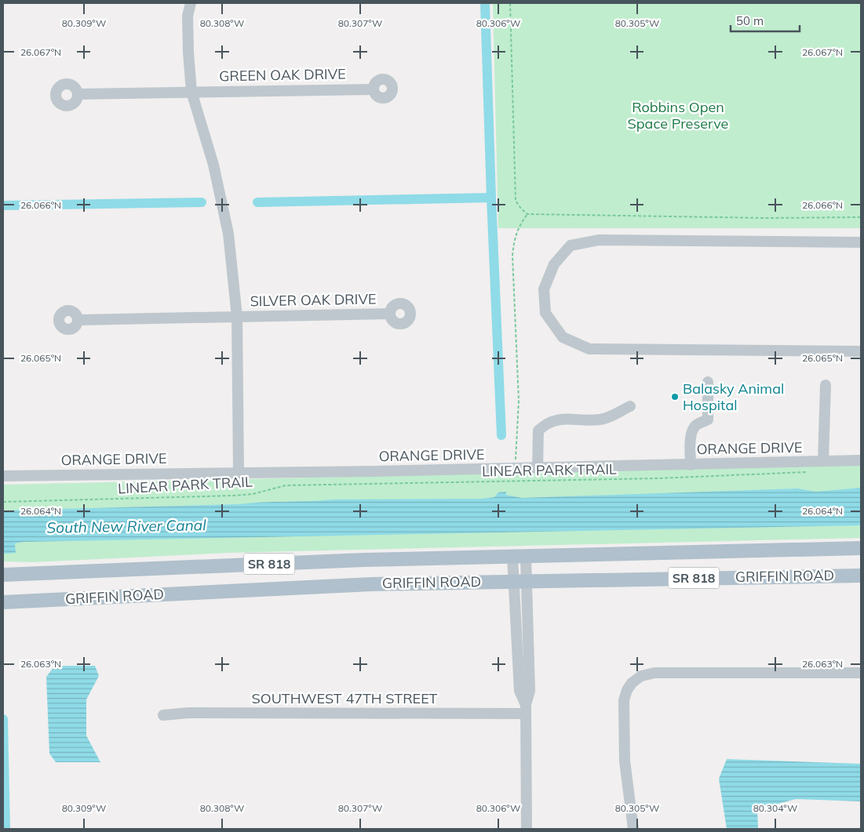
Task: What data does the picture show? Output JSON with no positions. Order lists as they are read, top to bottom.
{
  "streets": {
    "main road": ["SR 818", "GRIFFIN ROAD"],
    "street": [
      "GREEN OAK DRIVE",
      "SILVER OAK DRIVE",
      "ORANGE DRIVE",
      "SOUTHWEST 47TH STREET"
    ],
    "path": ["LINEAR PARK TRAIL"]
  },
  "water": ["South New River Canal"],
  "parks": ["Robbins Open Space Preserve"],
  "places": ["Balasky Animal Hospital"],
  "scale_bar": "50 m",
  "coordinates": [
    "80.309°W",
    "80.308°W",
    "80.307°W",
    "80.306°W",
    "80.305°W",
    "26.067°N",
    "26.066°N",
    "26.065°N",
    "26.064°N",
    "26.063°N",
    "80.304°W"
  ]
}
